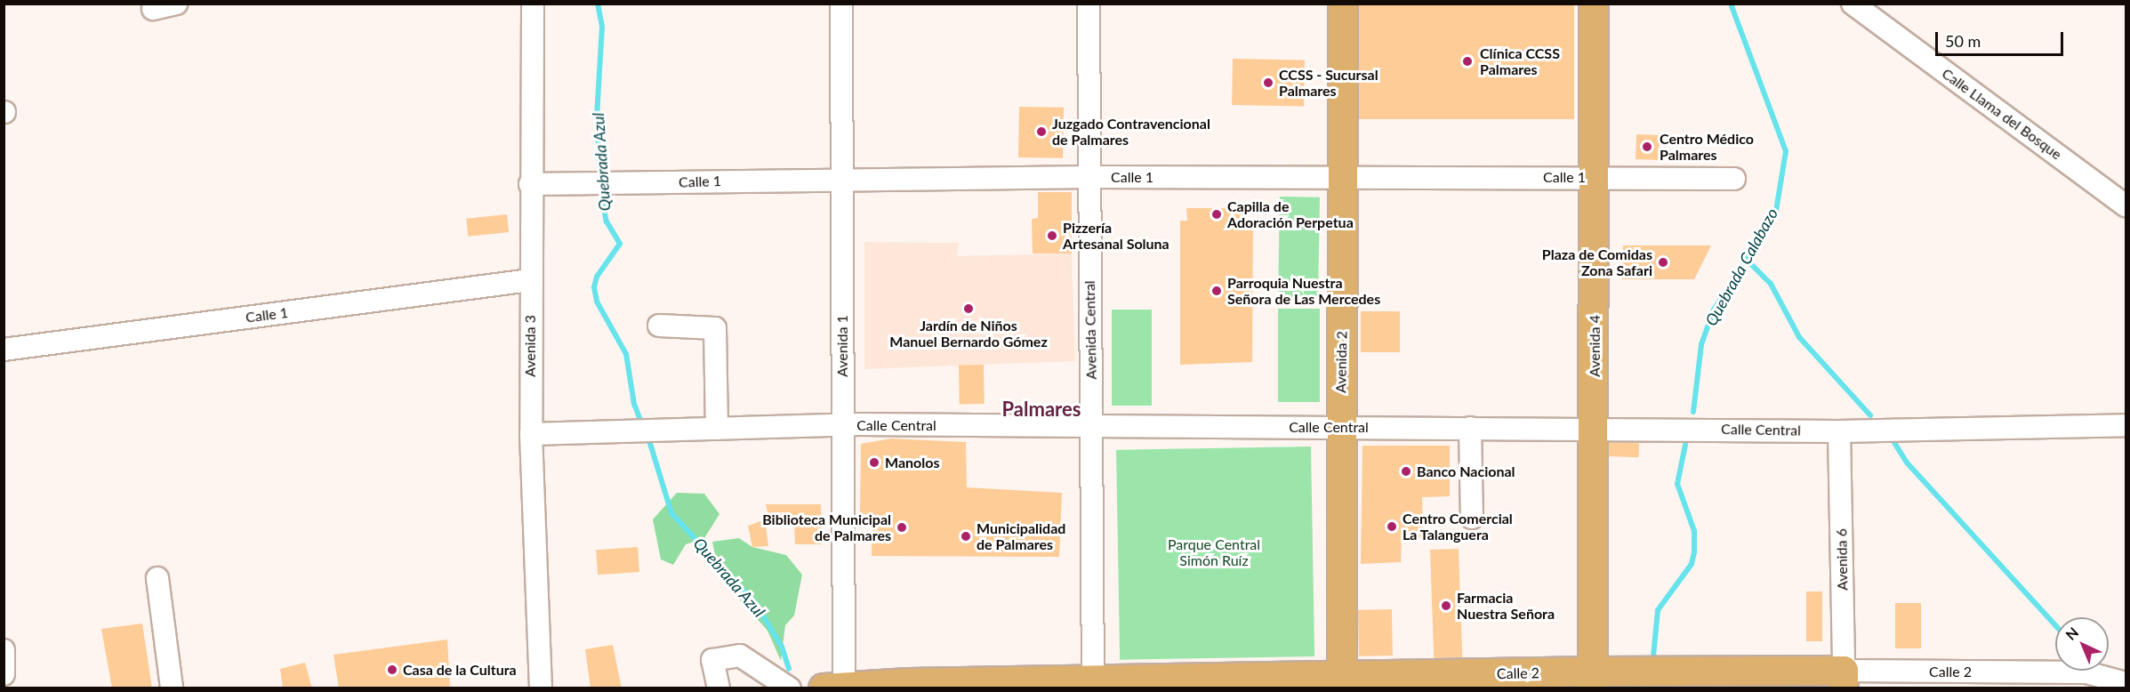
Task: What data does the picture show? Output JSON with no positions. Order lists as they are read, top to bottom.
{
  "streets": {
    "main road": ["Avenida 4", "Avenida 2", "Calle 2"],
    "street": [
      "Calle Llama del Bosque",
      "Calle 1",
      "Avenida Central",
      "Avenida 3",
      "Avenida 1",
      "Calle Central",
      "Avenida 6"
    ]
  },
  "crossings": [
    ["Calle 1", "Avenida Central"],
    ["Calle 1", "Avenida 3"],
    ["Calle 1", "Avenida 1"],
    ["Calle 1", "Avenida 4"],
    ["Calle 1", "Avenida 2"],
    ["Avenida Central", "Calle Central"],
    ["Avenida Central", "Calle 2"],
    ["Avenida 3", "Calle Central"],
    ["Avenida 1", "Calle Central"],
    ["Avenida 1", "Calle 2"],
    ["Avenida 4", "Calle Central"],
    ["Avenida 4", "Calle 2"],
    ["Avenida 2", "Calle Central"],
    ["Avenida 2", "Calle 2"],
    ["Calle Central", "Avenida 6"],
    ["Avenida 6", "Calle 2"]
  ],
  "districts": ["Palmares"],
  "water": ["Quebrada Azul", "Quebrada Calabazo"],
  "parks": ["Parque Central Simón Ruíz"],
  "places": [
    "Clínica CCSS Palmares",
    "CCSS - Sucursal Palmares",
    "Juzgado Contravencional de Palmares",
    "Centro Médico Palmares",
    "Capilla de Adoración Perpetua",
    "Pizzería Artesanal Soluna",
    "Plaza de Comidas Zona Safari",
    "Parroquia Nuestra Señora de Las Mercedes",
    "Jardín de Niños Manuel Bernardo Gómez",
    "Manolos",
    "Banco Nacional",
    "Centro Comercial La Talanguera",
    "Biblioteca Municipal de Palmares",
    "Municipalidad de Palmares",
    "Farmacia Nuestra Señora",
    "Casa de la Cultura"
  ],
  "scale_bar": "50 m",
  "north": "top left"
}
